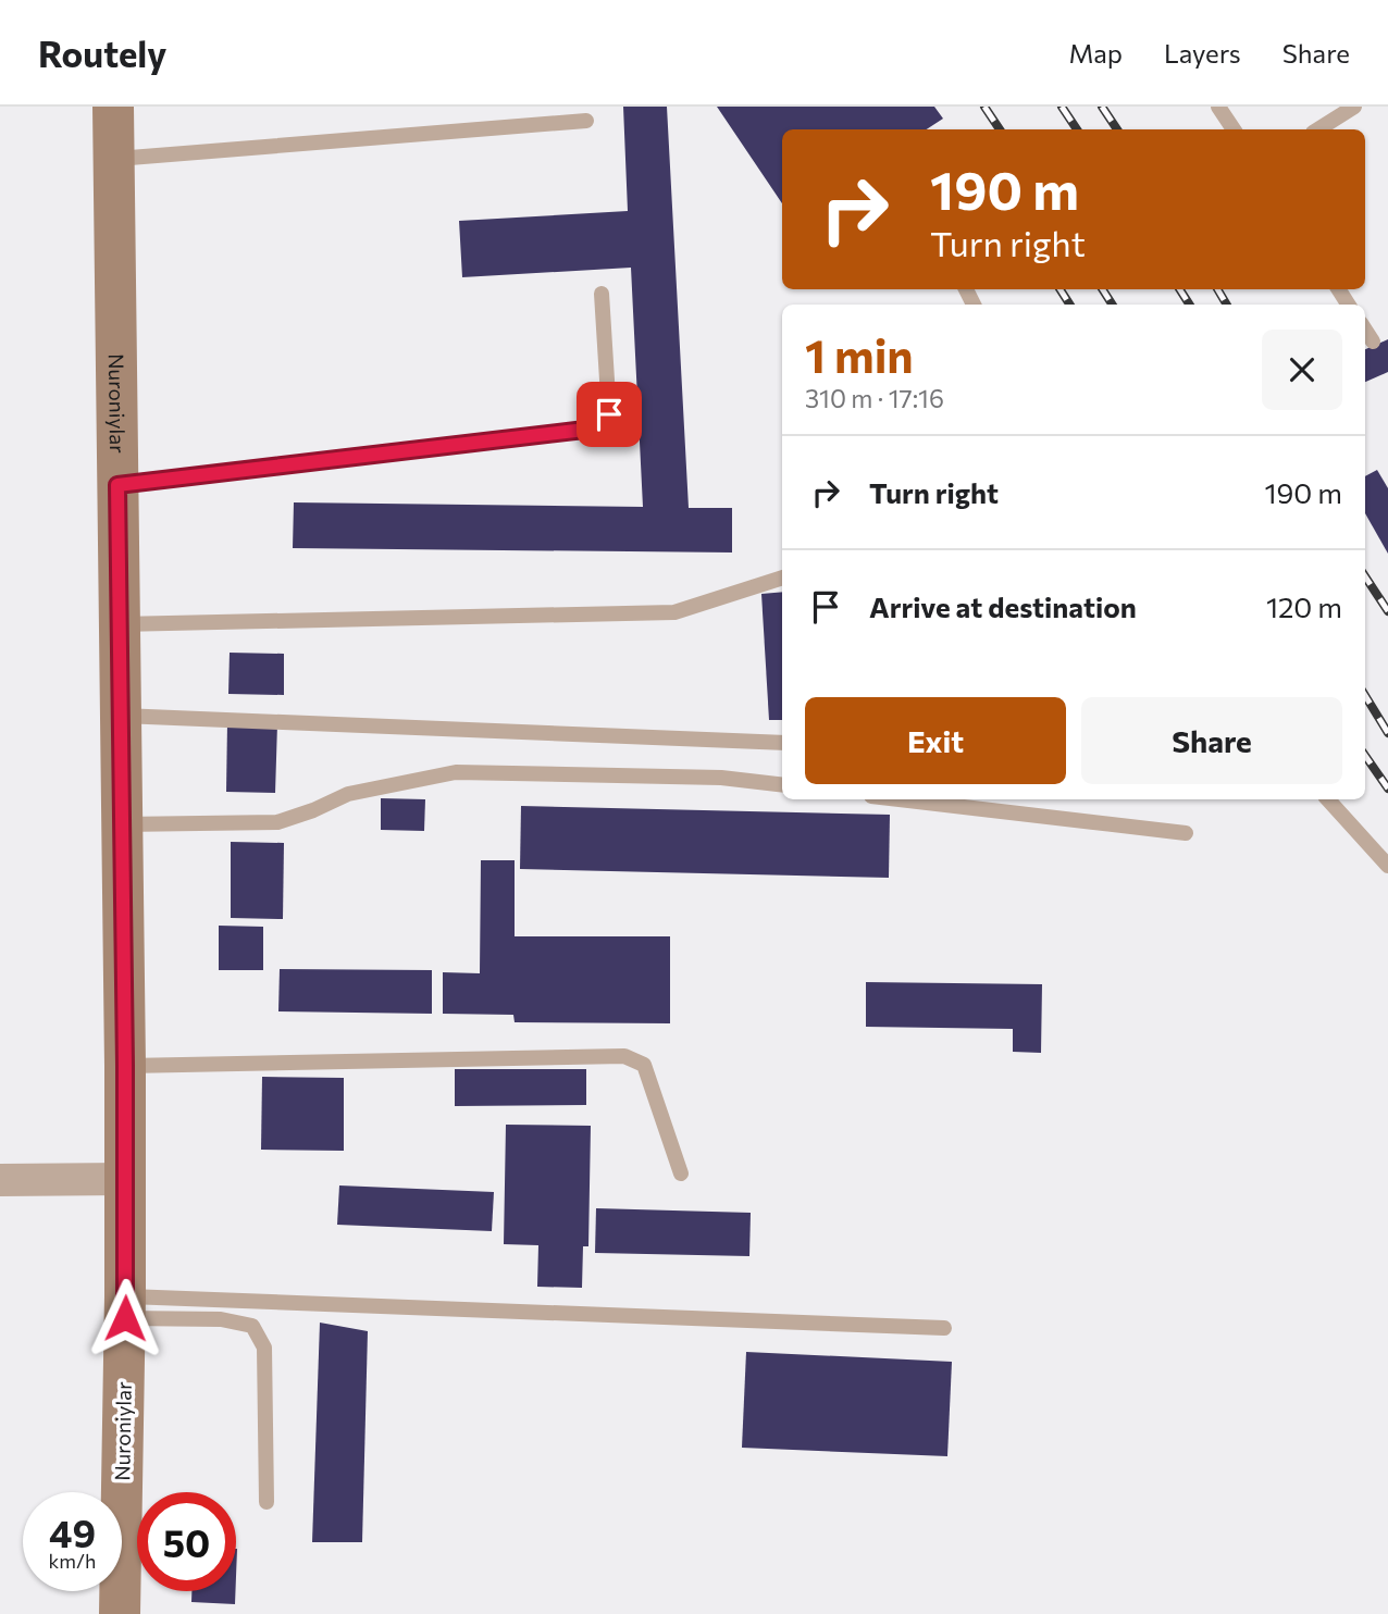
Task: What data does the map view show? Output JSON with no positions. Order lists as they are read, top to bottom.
{
  "streets": {
    "main road": ["Nuroniylar"]
  },
  "page": {
    "header": "Routely",
    "nav": ["Map", "Layers", "Share"],
    "turn": ["190 m", "Turn right"],
    "heading": ["1 min", "310 m · 17:16"],
    "list": [
      {
        "name": "Turn right",
        "value": "190 m"
      },
      {
        "name": "Arrive at destination",
        "value": "120 m"
      }
    ],
    "buttons": ["Exit", "Share"],
    "speed": "49 km/h",
    "limit": "50"
  }
}
